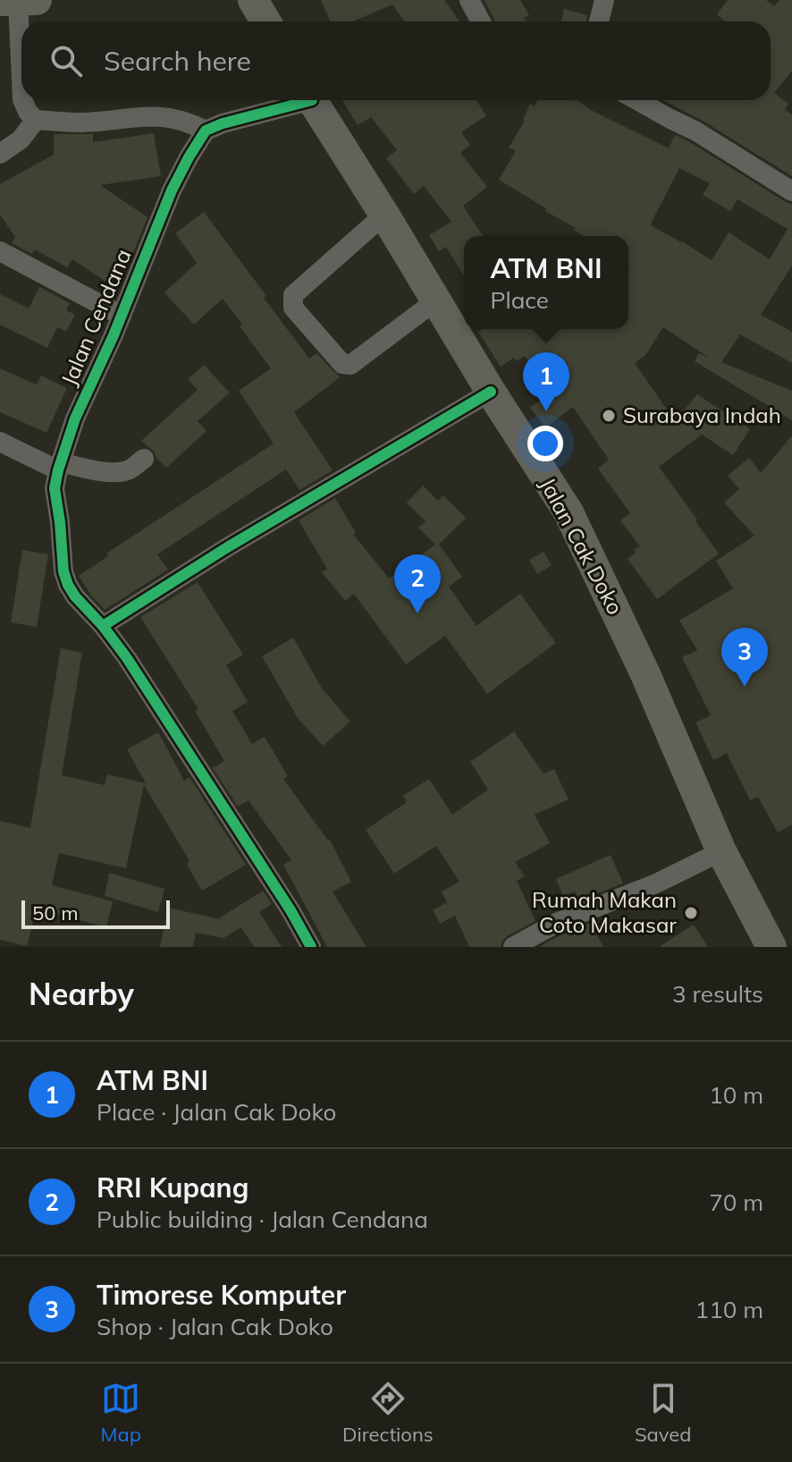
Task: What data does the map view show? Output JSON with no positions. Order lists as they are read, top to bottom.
{
  "streets": {
    "main road": ["Jalan Cak Doko"],
    "street": ["Jalan Cendana"]
  },
  "places": ["Surabaya Indah", "Rumah Makan Coto Makasar"],
  "scale_bar": "50 m",
  "page": {
    "search": "Search here",
    "popup": ["ATM BNI", "Place"],
    "pins": ["1", "2", "3"],
    "scale": "50 m",
    "heading": ["Nearby", "3 results"],
    "list": [
      {
        "mark": "1",
        "name": "ATM BNI",
        "note": "Place · Jalan Cak Doko",
        "value": "10 m"
      },
      {
        "mark": "2",
        "name": "RRI Kupang",
        "note": "Public building · Jalan Cendana",
        "value": "70 m"
      },
      {
        "mark": "3",
        "name": "Timorese Komputer",
        "note": "Shop · Jalan Cak Doko",
        "value": "110 m"
      }
    ],
    "nav": ["Map", "Directions", "Saved"]
  }
}
